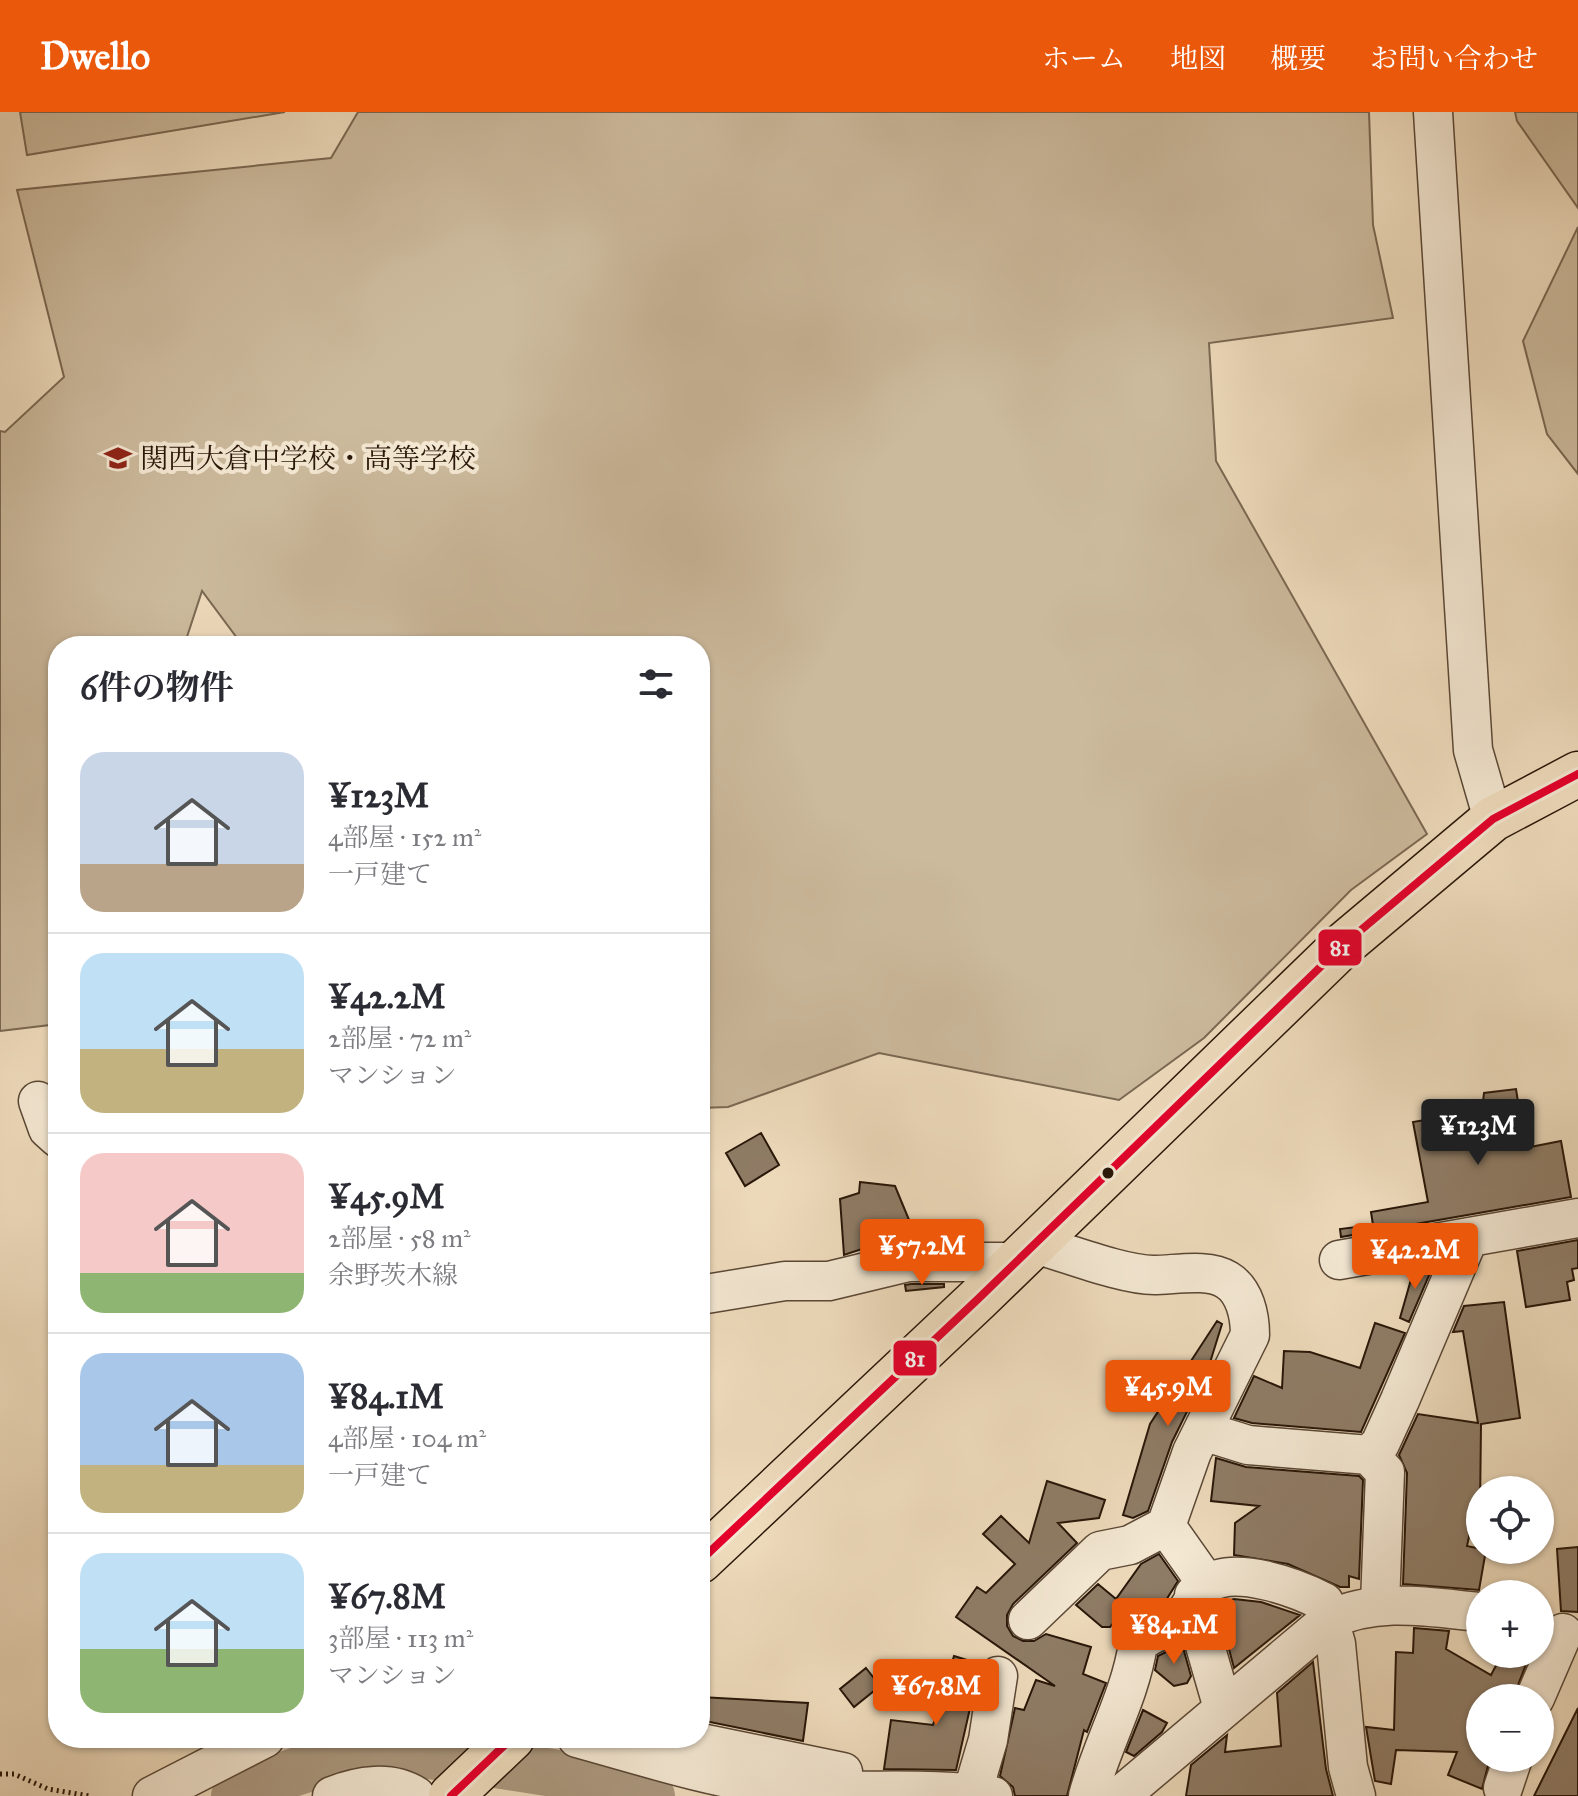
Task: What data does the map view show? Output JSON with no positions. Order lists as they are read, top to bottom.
{
  "places": {
    "school or university": ["関西大倉中学校・高等学校"]
  },
  "lines": ["transit line 81"],
  "page": {
    "header": "Dwello",
    "nav": [
      "ホーム",
      "地図",
      "概要",
      "お問い合わせ"
    ],
    "heading": "6件の物件",
    "list": [
      {
        "name": "¥123M",
        "note": "4部屋 · 152 m² · 一戸建て"
      },
      {
        "name": "¥42.2M",
        "note": "2部屋 · 72 m² · マンション"
      },
      {
        "name": "¥45.9M",
        "note": "2部屋 · 58 m² · 余野茨木線"
      },
      {
        "name": "¥84.1M",
        "note": "4部屋 · 104 m² · 一戸建て"
      },
      {
        "name": "¥67.8M",
        "note": "3部屋 · 113 m² · マンション"
      }
    ],
    "price": [
      "¥123M",
      "¥57.2M",
      "¥42.2M",
      "¥45.9M",
      "¥84.1M",
      "¥67.8M"
    ],
    "map_buttons": ["+", "−"]
  }
}
